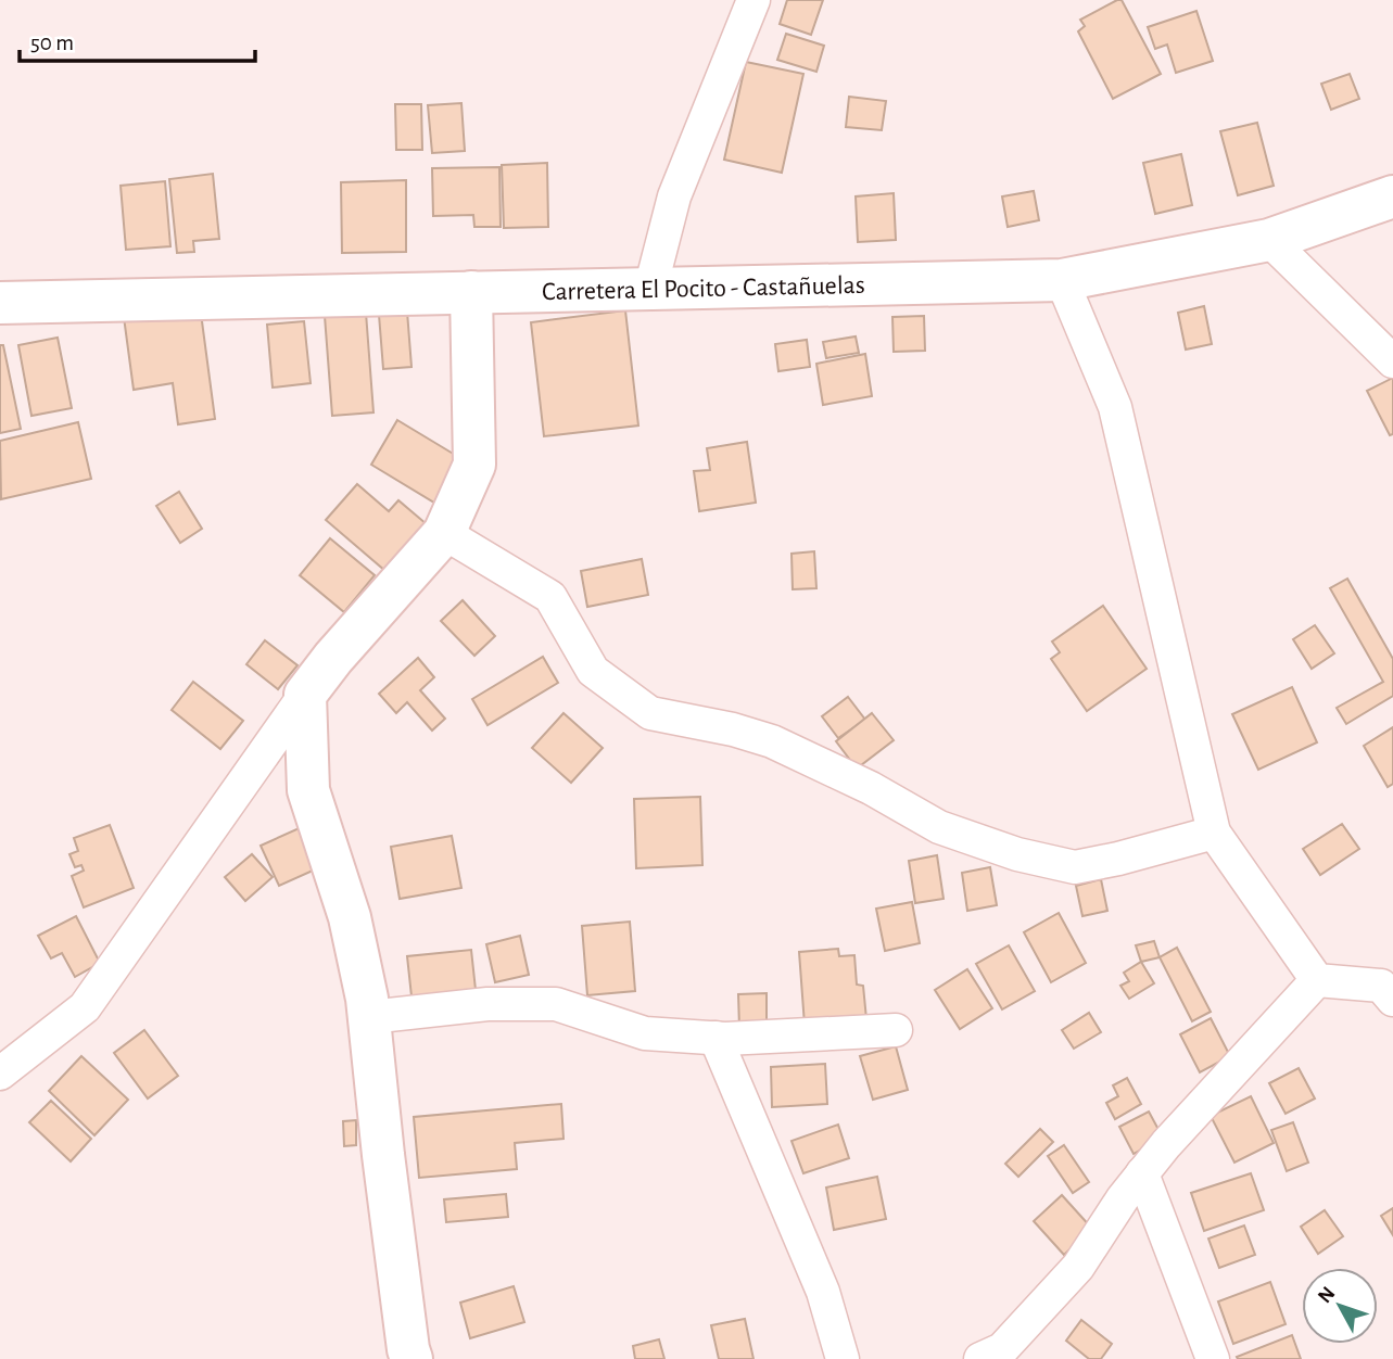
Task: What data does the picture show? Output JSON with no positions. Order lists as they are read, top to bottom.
{
  "streets": {
    "main road": ["Carretera El Pocito - Castañuelas"]
  },
  "scale_bar": "50 m",
  "north": "top left"
}
